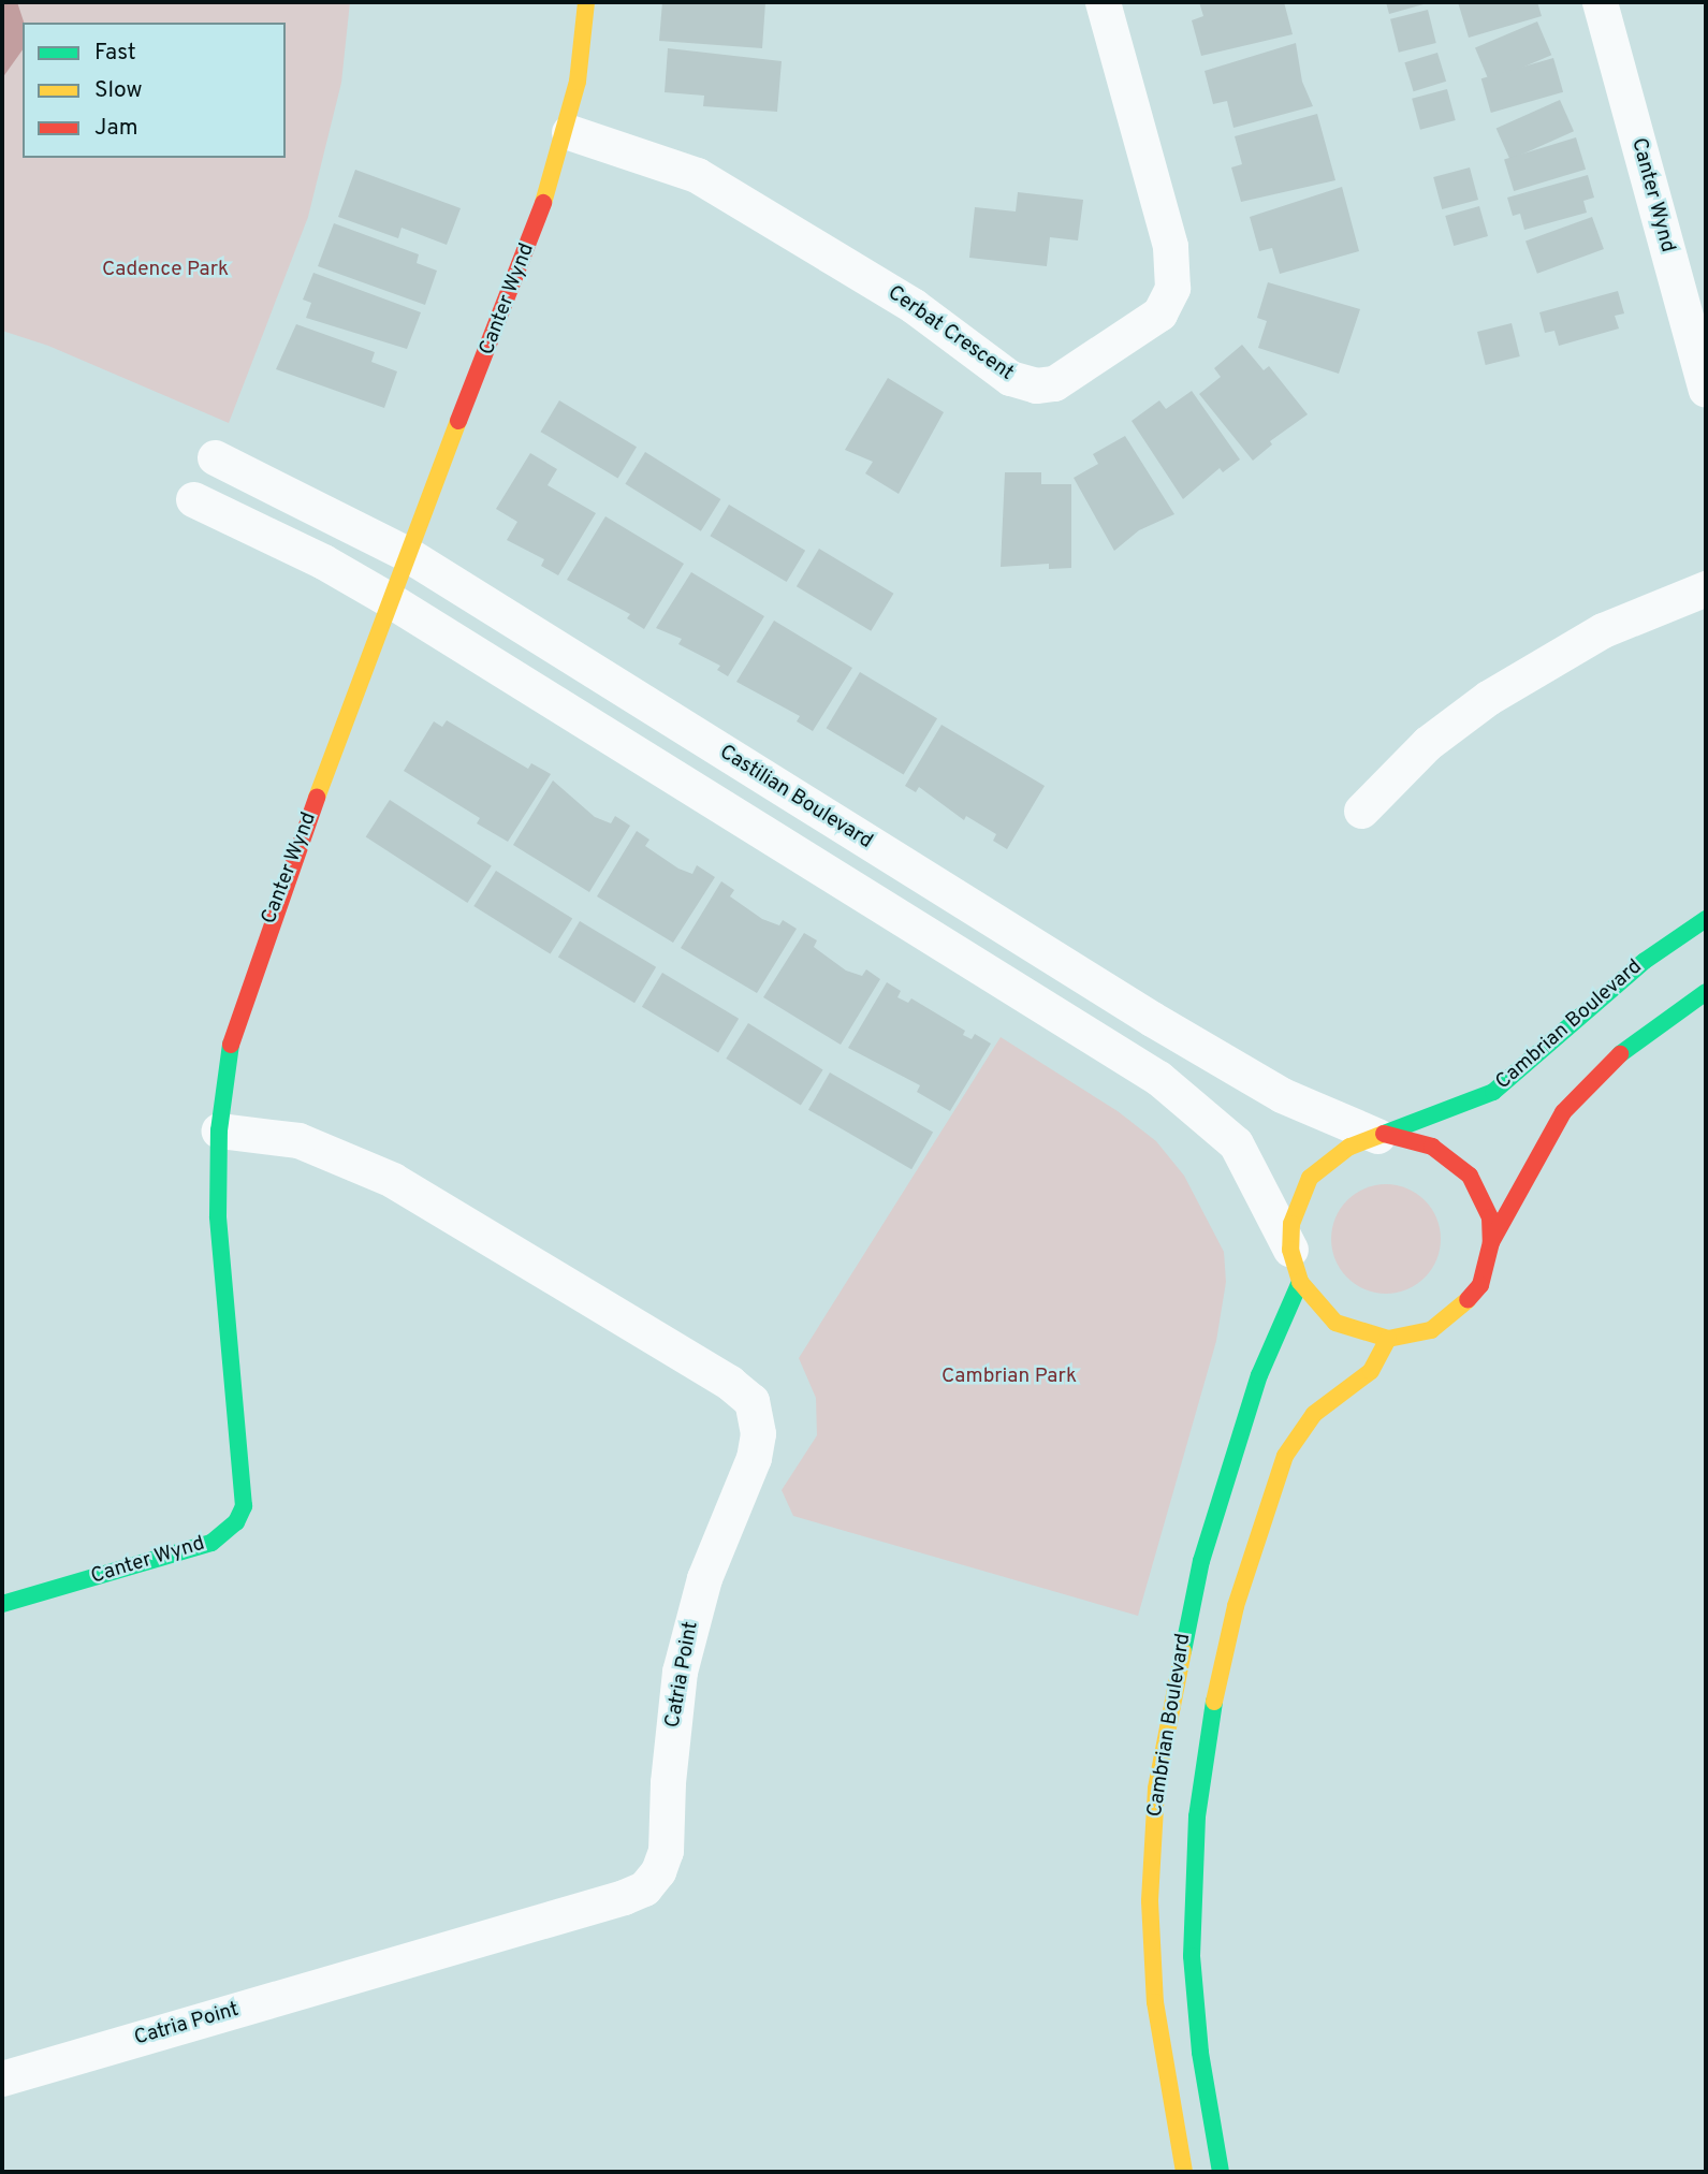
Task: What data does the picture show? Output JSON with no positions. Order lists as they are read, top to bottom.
{
  "streets": {
    "street": [
      "Canter Wynd",
      "Cerbat Crescent",
      "Castilian Boulevard",
      "Cambrian Boulevard",
      "Catria Point"
    ]
  },
  "crossings": [
    ["Canter Wynd", "Cerbat Crescent"],
    ["Canter Wynd", "Castilian Boulevard"],
    ["Canter Wynd", "Catria Point"],
    ["Castilian Boulevard", "Cambrian Boulevard"]
  ],
  "parks": ["Cadence Park", "Cambrian Park"],
  "legend": ["Fast", "Slow", "Jam"]
}
